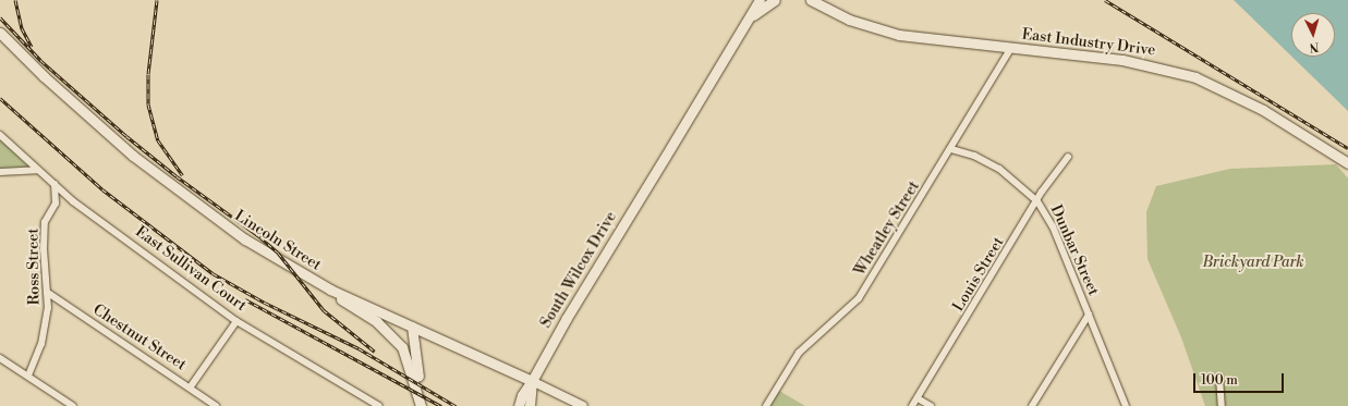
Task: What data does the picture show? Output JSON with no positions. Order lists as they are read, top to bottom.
{
  "streets": {
    "main road": ["East Industry Drive", "Lincoln Street", "South Wilcox Drive"],
    "street": [
      "Wheatley Street",
      "Dunbar Street",
      "Ross Street",
      "East Sullivan Court",
      "Louis Street",
      "Chestnut Street"
    ]
  },
  "crossings": [
    ["East Industry Drive", "Wheatley Street"],
    ["Wheatley Street", "Dunbar Street"],
    ["Lincoln Street", "South Wilcox Drive"],
    ["Dunbar Street", "Louis Street"],
    ["Ross Street", "East Sullivan Court"],
    ["Ross Street", "Chestnut Street"]
  ],
  "parks": ["Brickyard Park"],
  "scale_bar": "100 m",
  "north": "bottom"
}
